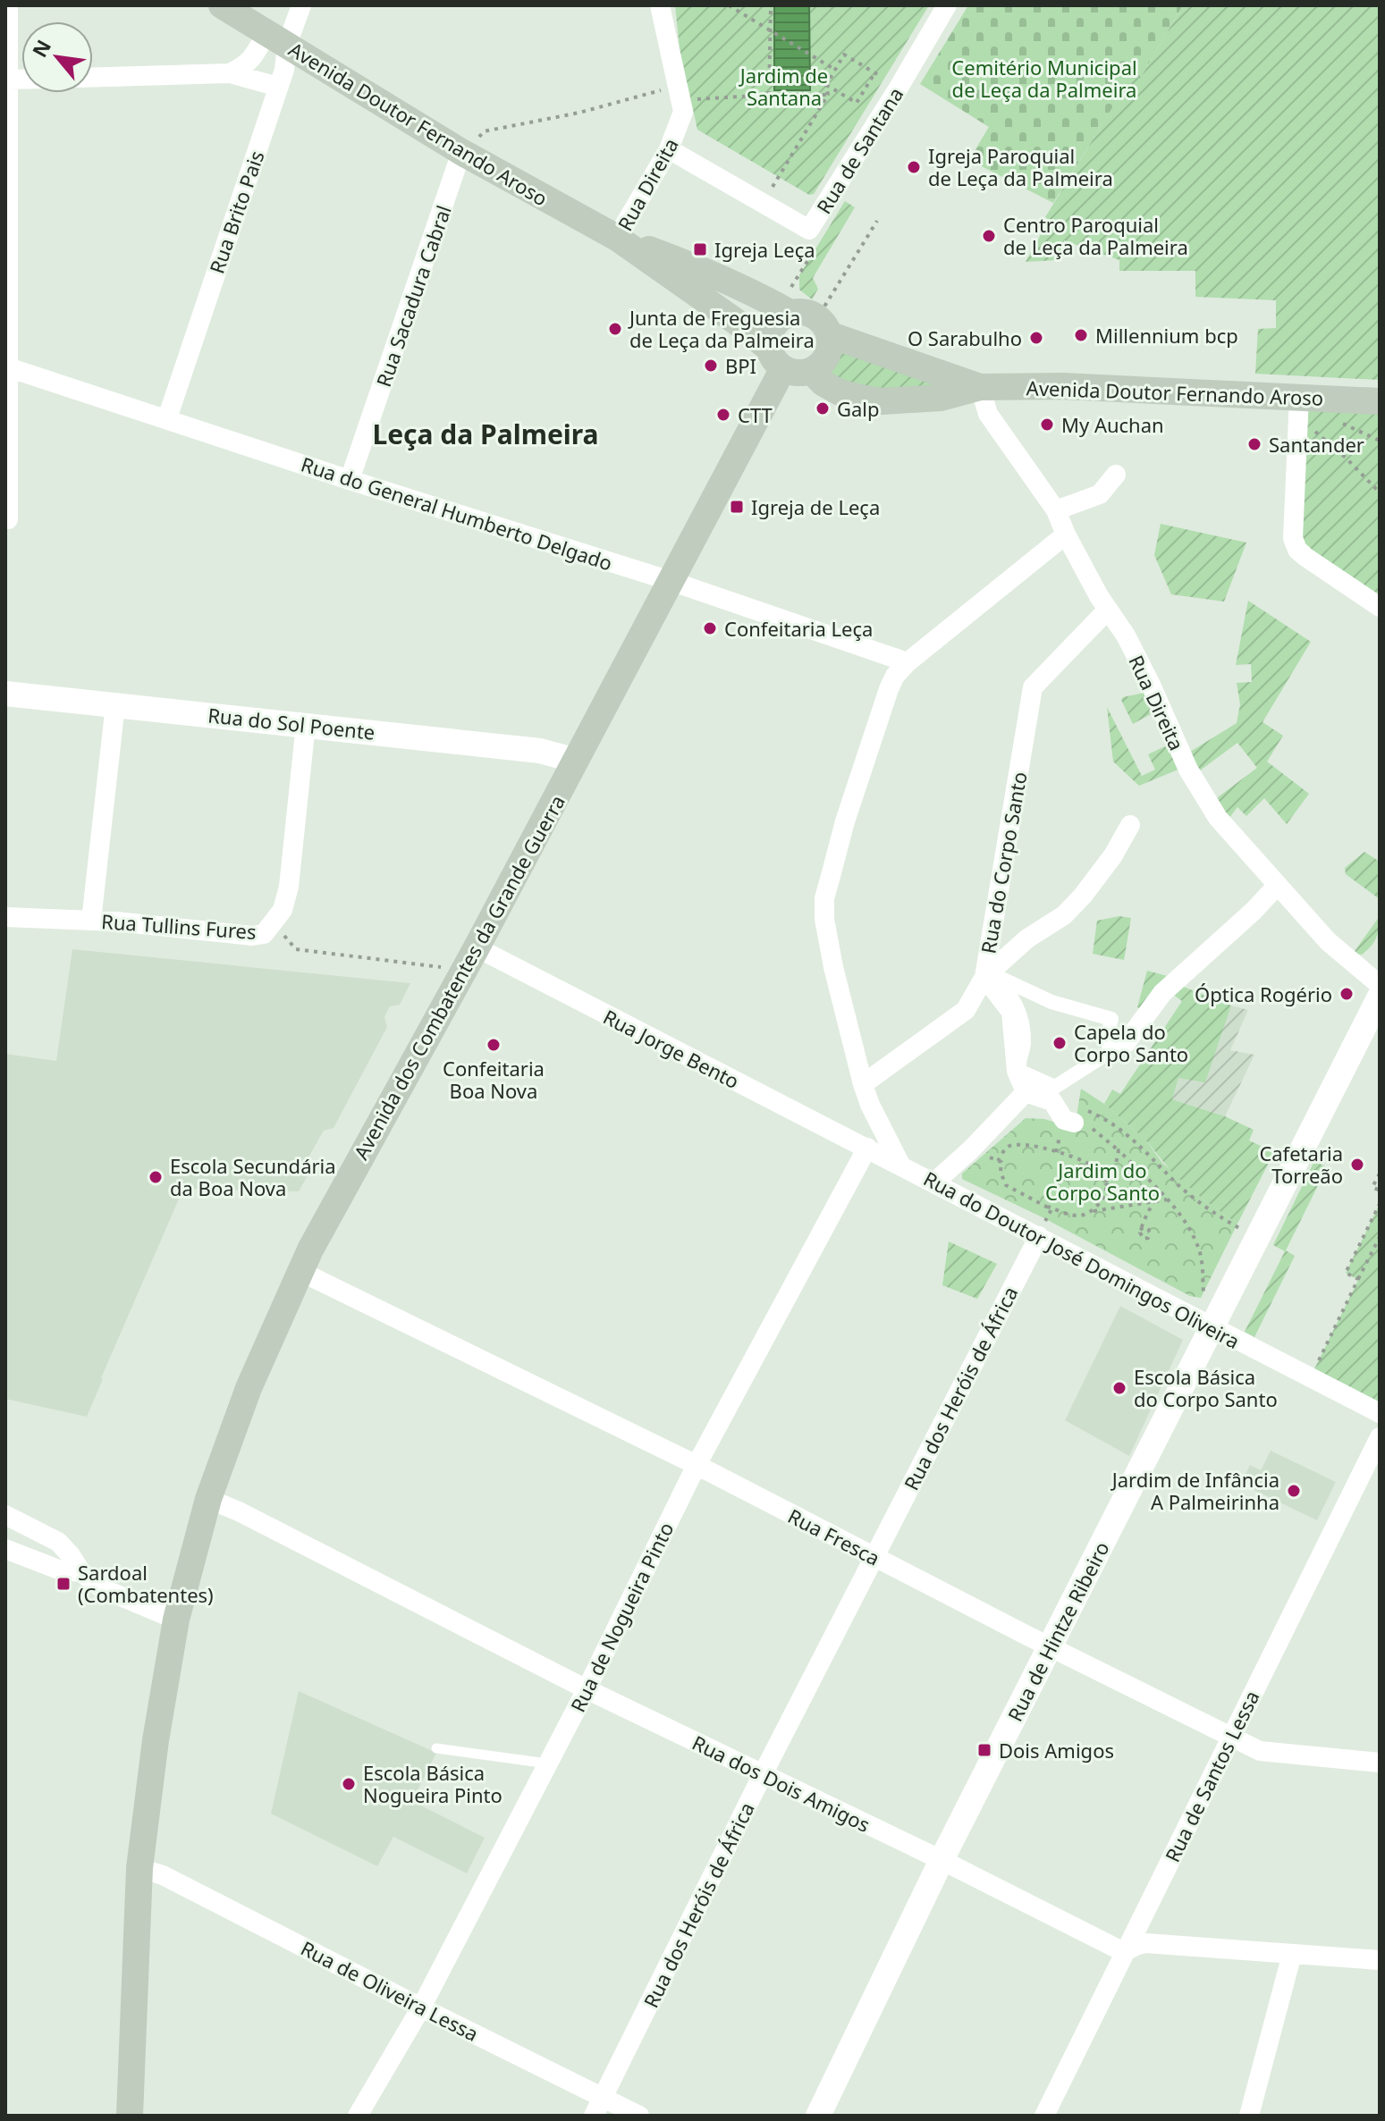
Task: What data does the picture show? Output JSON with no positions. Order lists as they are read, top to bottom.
{
  "streets": {
    "main road": ["Avenida Doutor Fernando Aroso", "Avenida dos Combatentes da Grande Guerra"],
    "street": [
      "Rua de Santana",
      "Rua Direita",
      "Rua Brito Pais",
      "Rua Sacadura Cabral",
      "Rua do General Humberto Delgado",
      "Rua do Sol Poente",
      "Rua do Corpo Santo",
      "Rua Tullins Fures",
      "Rua Jorge Bento",
      "Rua do Doutor José Domingos Oliveira",
      "Rua dos Heróis de África",
      "Rua Fresca",
      "Rua de Nogueira Pinto",
      "Rua de Hintze Ribeiro",
      "Rua de Santos Lessa",
      "Rua dos Dois Amigos",
      "Rua de Oliveira Lessa"
    ]
  },
  "crossings": [
    ["Avenida Doutor Fernando Aroso", "Rua Direita"],
    ["Avenida Doutor Fernando Aroso", "Rua Brito Pais"],
    ["Avenida Doutor Fernando Aroso", "Rua Sacadura Cabral"],
    ["Avenida Doutor Fernando Aroso", "Avenida dos Combatentes da Grande Guerra"],
    ["Rua de Santana", "Rua Direita"],
    ["Rua Direita", "Rua do Corpo Santo"],
    ["Rua Brito Pais", "Rua do General Humberto Delgado"],
    ["Rua Sacadura Cabral", "Rua do General Humberto Delgado"],
    ["Rua do General Humberto Delgado", "Avenida dos Combatentes da Grande Guerra"],
    ["Rua do Sol Poente", "Rua Tullins Fures"],
    ["Rua do Sol Poente", "Avenida dos Combatentes da Grande Guerra"],
    ["Avenida dos Combatentes da Grande Guerra", "Rua Jorge Bento"],
    ["Avenida dos Combatentes da Grande Guerra", "Rua Fresca"],
    ["Avenida dos Combatentes da Grande Guerra", "Rua dos Dois Amigos"],
    ["Avenida dos Combatentes da Grande Guerra", "Rua de Oliveira Lessa"],
    ["Rua Jorge Bento", "Rua de Nogueira Pinto"],
    ["Rua do Doutor José Domingos Oliveira", "Rua dos Heróis de África"],
    ["Rua do Doutor José Domingos Oliveira", "Rua de Hintze Ribeiro"],
    ["Rua dos Heróis de África", "Rua Fresca"],
    ["Rua dos Heróis de África", "Rua dos Dois Amigos"],
    ["Rua dos Heróis de África", "Rua de Oliveira Lessa"],
    ["Rua Fresca", "Rua de Nogueira Pinto"],
    ["Rua Fresca", "Rua de Hintze Ribeiro"],
    ["Rua Fresca", "Rua de Santos Lessa"],
    ["Rua de Nogueira Pinto", "Rua dos Dois Amigos"],
    ["Rua de Nogueira Pinto", "Rua de Oliveira Lessa"],
    ["Rua de Hintze Ribeiro", "Rua dos Dois Amigos"],
    ["Rua de Santos Lessa", "Rua dos Dois Amigos"]
  ],
  "districts": ["Leça da Palmeira"],
  "parks": ["Cemitério Municipal de Leça da Palmeira", "Jardim de Santana", "Jardim do Corpo Santo"],
  "places": {
    "other": [
      "Igreja Paroquial de Leça da Palmeira",
      "Centro Paroquial de Leça da Palmeira",
      "Junta de Freguesia de Leça da Palmeira",
      "Millennium bcp",
      "O Sarabulho",
      "BPI",
      "Galp",
      "CTT",
      "My Auchan",
      "Santander",
      "Confeitaria Leça",
      "Óptica Rogério",
      "Capela do Corpo Santo",
      "Confeitaria Boa Nova",
      "Cafetaria Torreão",
      "Escola Secundária da Boa Nova",
      "Escola Básica do Corpo Santo",
      "Jardim de Infância A Palmeirinha",
      "Escola Básica Nogueira Pinto"
    ],
    "transit": [
      "Igreja Leça",
      "Igreja de Leça",
      "Sardoal (Combatentes)",
      "Dois Amigos"
    ]
  },
  "north": "top left"
}
